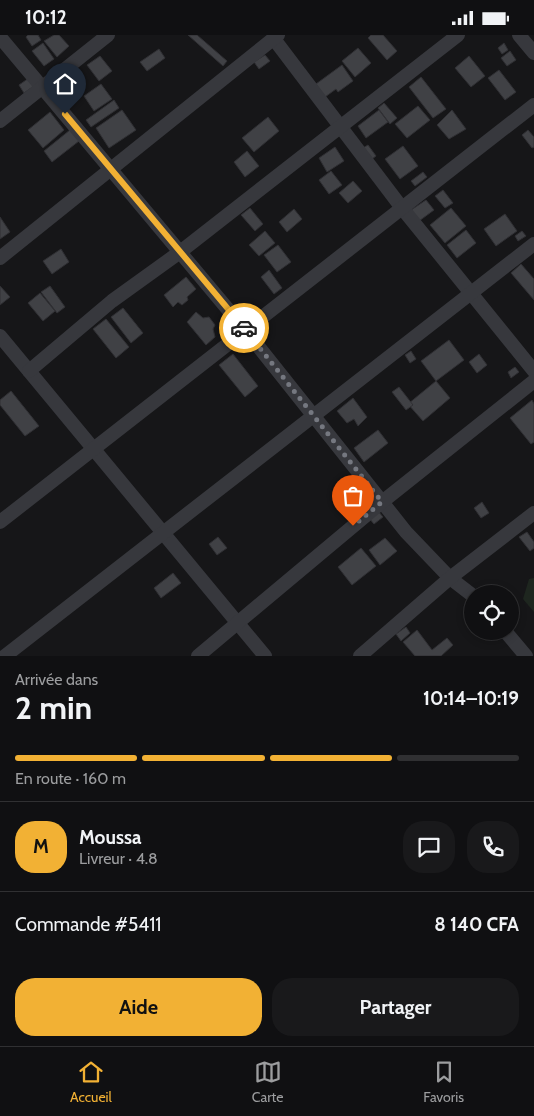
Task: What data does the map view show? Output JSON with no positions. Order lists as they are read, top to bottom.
{
  "page": {
    "status": "10:12",
    "heading": ["2 min", "Arrivée dans", "10:14–10:19"],
    "panel": [
      "Moussa",
      "Livreur · 4.8",
      "Commande #5411",
      "8 140 CFA"
    ],
    "bar": "En route · 160 m",
    "round": "M",
    "buttons": ["Aide", "Partager"],
    "tabs": ["Accueil", "Carte", "Favoris"]
  }
}
